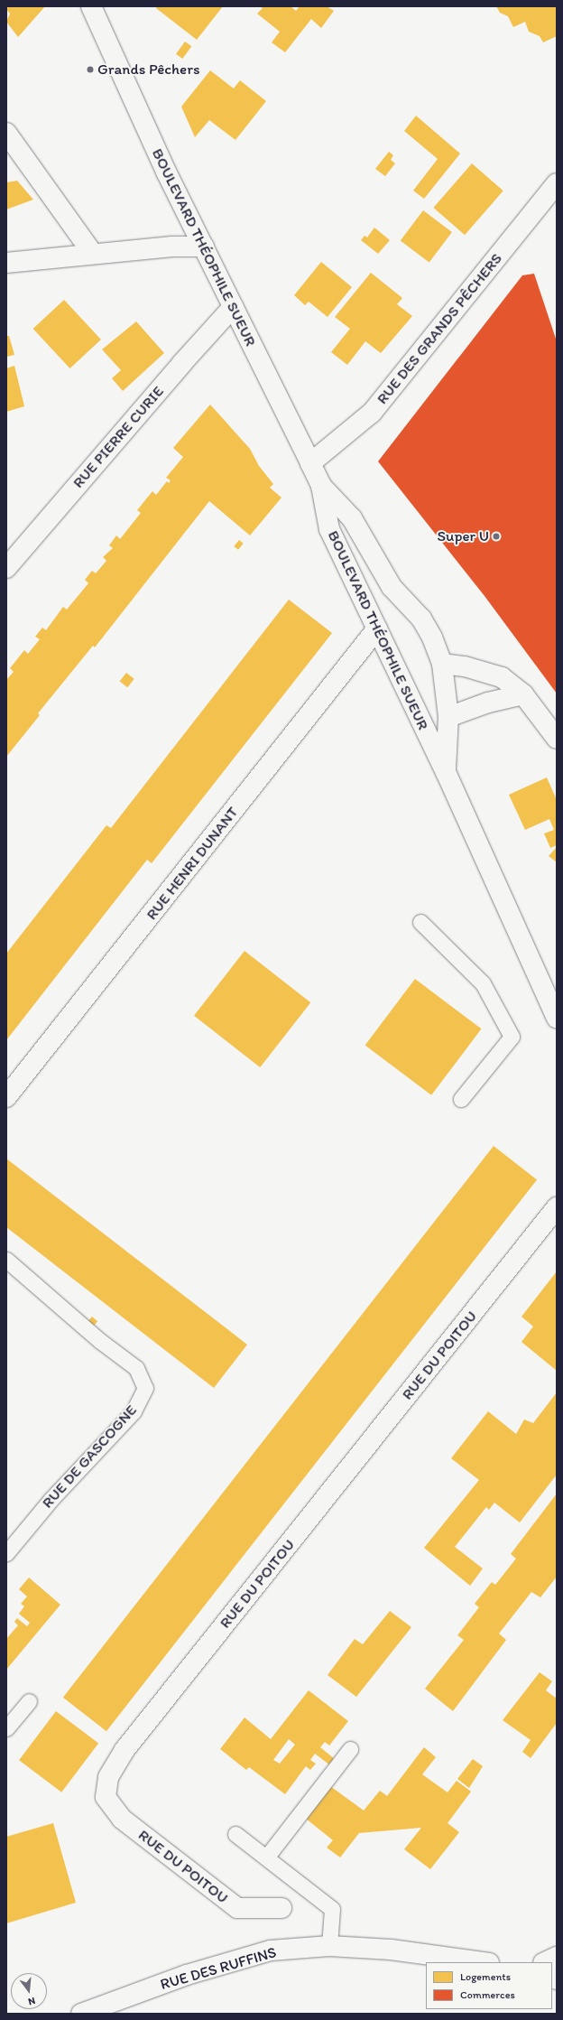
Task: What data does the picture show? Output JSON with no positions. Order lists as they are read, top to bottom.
{
  "streets": {
    "street": [
      "BOULEVARD THÉOPHILE SUEUR",
      "RUE DES GRANDS PÊCHERS",
      "RUE PIERRE CURIE",
      "RUE HENRI DUNANT",
      "RUE DU POITOU",
      "RUE DES RUFFINS"
    ],
    "lane": ["RUE DE GASCOGNE"]
  },
  "crossings": [
    ["BOULEVARD THÉOPHILE SUEUR", "RUE DES GRANDS PÊCHERS"],
    ["BOULEVARD THÉOPHILE SUEUR", "RUE PIERRE CURIE"],
    ["BOULEVARD THÉOPHILE SUEUR", "RUE HENRI DUNANT"]
  ],
  "places": ["Grands Pêchers", "Super U"],
  "legend": ["Logements", "Commerces"],
  "north": "bottom"
}
